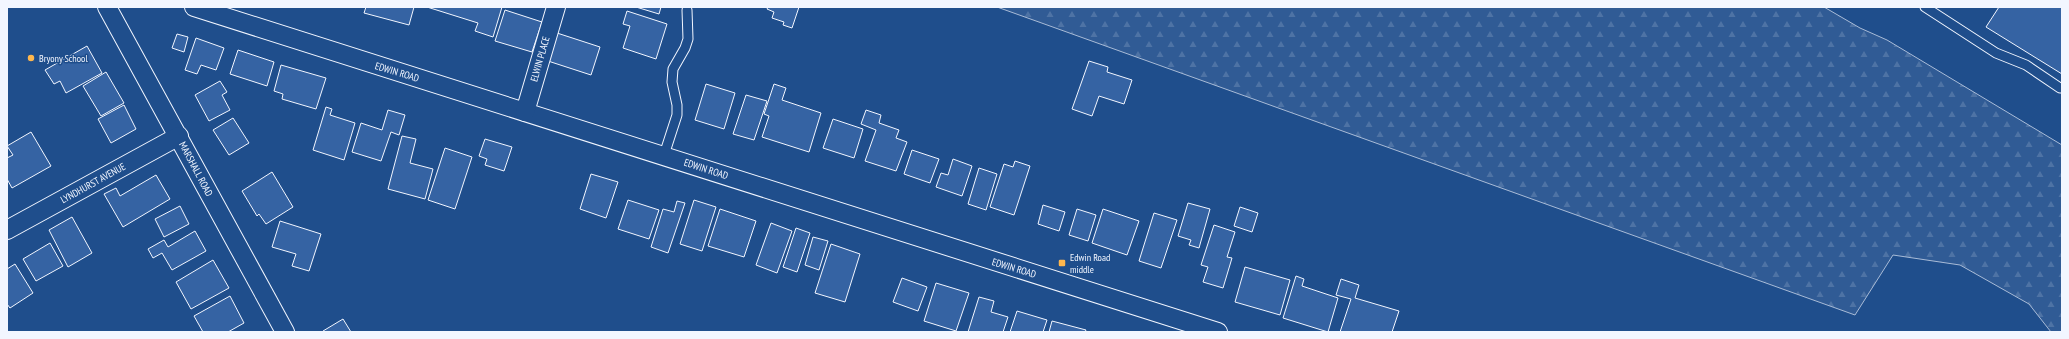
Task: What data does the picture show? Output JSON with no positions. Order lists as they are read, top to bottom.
{
  "streets": {
    "street": [
      "ELWIN PLACE",
      "EDWIN ROAD",
      "MARSHALL ROAD",
      "LYNDHURST AVENUE"
    ]
  },
  "crossings": [
    ["ELWIN PLACE", "EDWIN ROAD"],
    ["MARSHALL ROAD", "LYNDHURST AVENUE"]
  ],
  "places": {
    "other": ["Bryony School"],
    "transit": ["Edwin Road middle"]
  }
}
